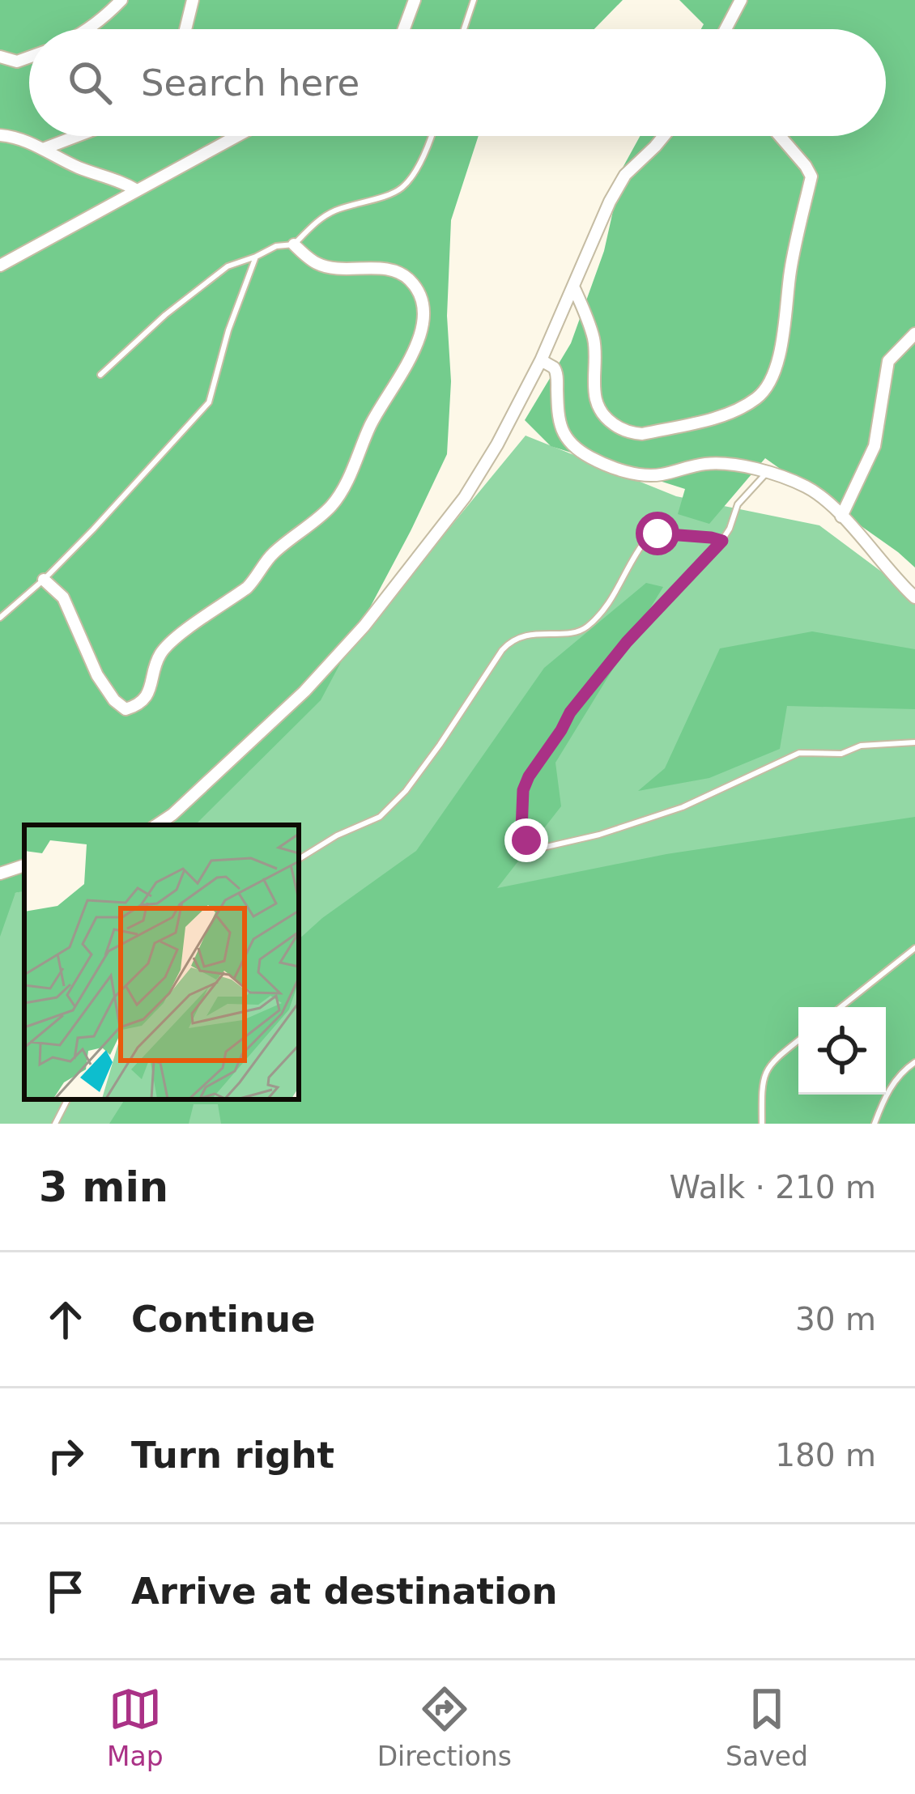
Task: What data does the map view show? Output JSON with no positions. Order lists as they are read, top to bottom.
{
  "page": {
    "search": "Search here",
    "heading": ["3 min", "Walk · 210 m"],
    "list": [
      ["Continue", "30 m"],
      ["Turn right", "180 m"],
      "Arrive at destination"
    ],
    "nav": ["Map", "Directions", "Saved"]
  }
}
